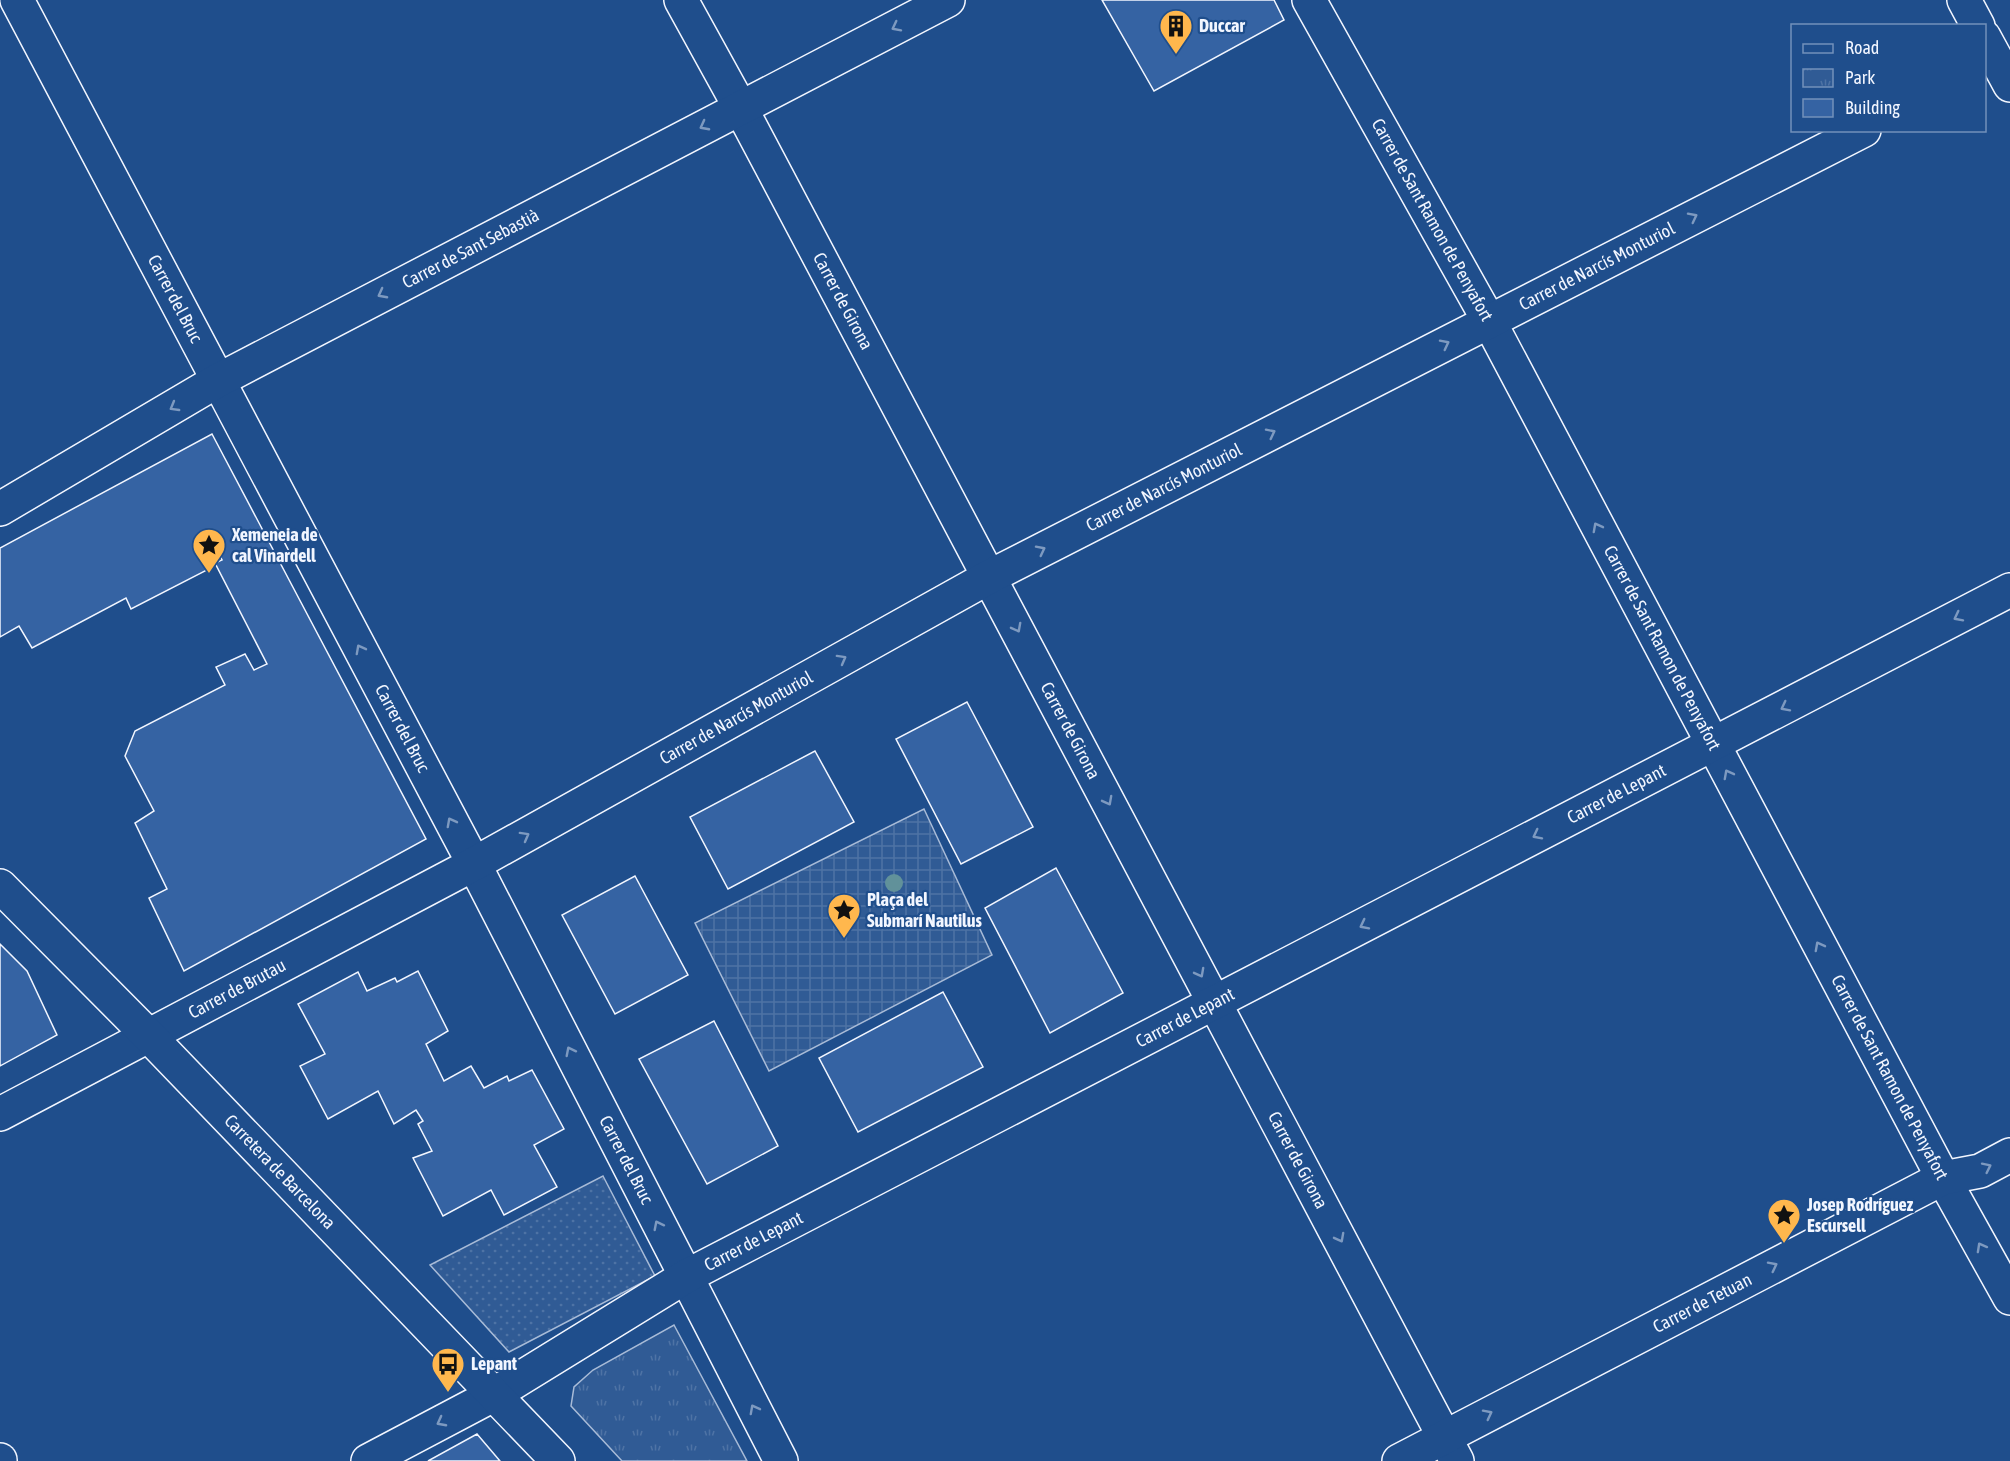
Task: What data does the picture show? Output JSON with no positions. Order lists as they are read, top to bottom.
{
  "streets": {
    "street": [
      "Carrer de Sant Ramon de Penyafort",
      "Carrer de Sant Sebastià",
      "Carrer de Narcís Monturiol",
      "Carrer del Bruc",
      "Carrer de Girona",
      "Carrer de Lepant",
      "Carrer de Brutau",
      "Carretera de Barcelona",
      "Carrer de Tetuan"
    ]
  },
  "crossings": [
    ["Carrer de Sant Ramon de Penyafort", "Carrer de Narcís Monturiol"],
    ["Carrer de Sant Ramon de Penyafort", "Carrer de Lepant"],
    ["Carrer de Sant Ramon de Penyafort", "Carrer de Tetuan"],
    ["Carrer de Sant Sebastià", "Carrer del Bruc"],
    ["Carrer de Sant Sebastià", "Carrer de Girona"],
    ["Carrer de Narcís Monturiol", "Carrer del Bruc"],
    ["Carrer de Narcís Monturiol", "Carrer de Girona"],
    ["Carrer de Narcís Monturiol", "Carrer de Brutau"],
    ["Carrer del Bruc", "Carrer de Lepant"],
    ["Carrer del Bruc", "Carrer de Brutau"],
    ["Carrer de Girona", "Carrer de Lepant"],
    ["Carrer de Girona", "Carrer de Tetuan"],
    ["Carrer de Lepant", "Carretera de Barcelona"],
    ["Carrer de Brutau", "Carretera de Barcelona"]
  ],
  "one_way": [
    "Carrer de Sant Ramon de Penyafort",
    "Carrer de Sant Sebastià",
    "Carrer de Narcís Monturiol",
    "Carrer del Bruc",
    "Carrer de Girona",
    "Carrer de Lepant",
    "Carrer de Tetuan"
  ],
  "places": {
    "building": ["Duccar"],
    "place": ["Xemeneia de cal Vinardell", "Plaça del Submarí Nautilus", "Josep Rodríguez Escursell"],
    "bus stop": ["Lepant"]
  },
  "legend": ["Road", "Park", "Building"]
}
